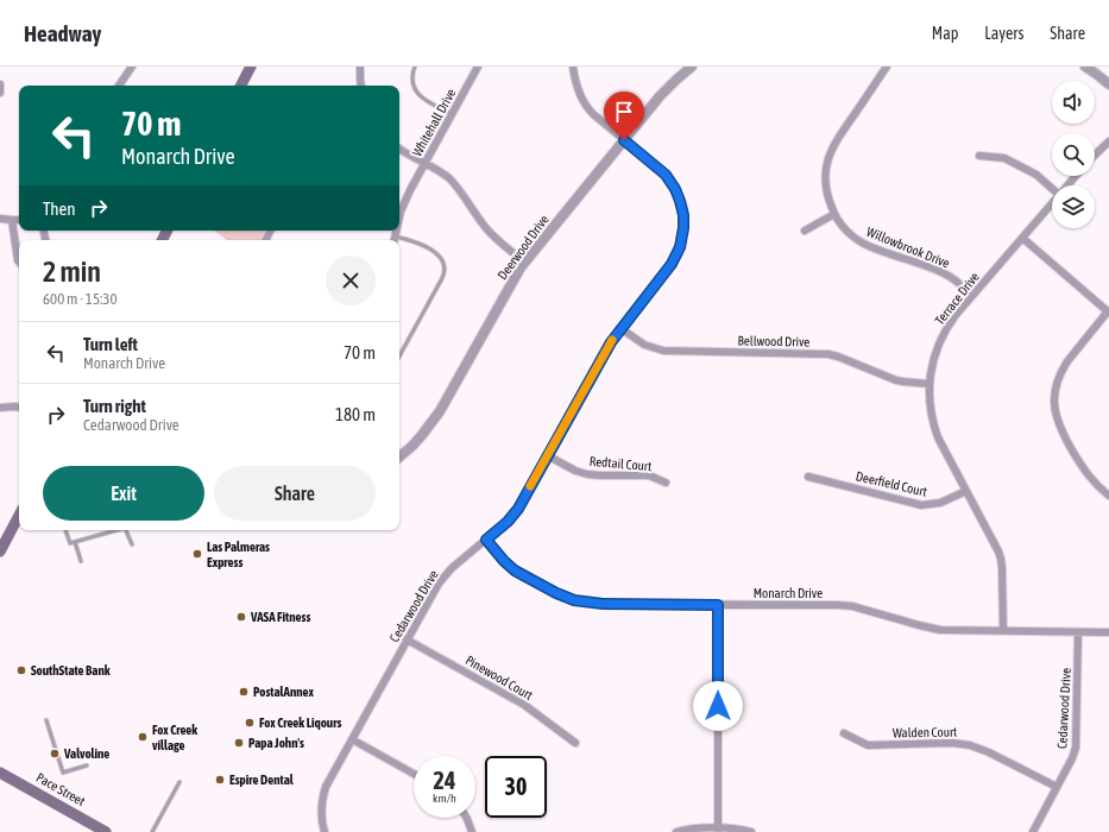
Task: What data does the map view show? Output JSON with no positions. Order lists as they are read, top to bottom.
{
  "streets": {
    "main road": ["Pace Street"],
    "street": [
      "Whitehall Drive",
      "Deerwood Drive",
      "Willowbrook Drive",
      "Terrace Drive",
      "Bellwood Drive",
      "Redtail Court",
      "Deerfield Court",
      "Monarch Drive",
      "Cedarwood Drive",
      "Pinewood Court",
      "Walden Court"
    ]
  },
  "crossings": [
    ["Deerwood Drive", "Cedarwood Drive"],
    ["Willowbrook Drive", "Terrace Drive"],
    ["Terrace Drive", "Bellwood Drive"],
    ["Terrace Drive", "Deerfield Court"],
    ["Terrace Drive", "Monarch Drive"],
    ["Bellwood Drive", "Cedarwood Drive"],
    ["Redtail Court", "Cedarwood Drive"],
    ["Monarch Drive", "Cedarwood Drive"],
    ["Cedarwood Drive", "Pinewood Court"],
    ["Cedarwood Drive", "Walden Court"]
  ],
  "places": [
    "Las Palmeras Express",
    "VASA Fitness",
    "SouthState Bank",
    "PostalAnnex",
    "Fox Creek Liqours",
    "Fox Creek village",
    "Papa John's",
    "Valvoline",
    "Espire Dental"
  ],
  "page": {
    "header": "Headway",
    "nav": ["Map", "Layers", "Share"],
    "turn": ["70 m", "Monarch Drive"],
    "then": "Then",
    "heading": ["2 min", "600 m · 15:30"],
    "list": [
      {
        "name": "Turn left",
        "note": "Monarch Drive",
        "value": "70 m"
      },
      {
        "name": "Turn right",
        "note": "Cedarwood Drive",
        "value": "180 m"
      }
    ],
    "buttons": ["Exit", "Share"],
    "speed": "24 km/h",
    "limit": "30"
  }
}
